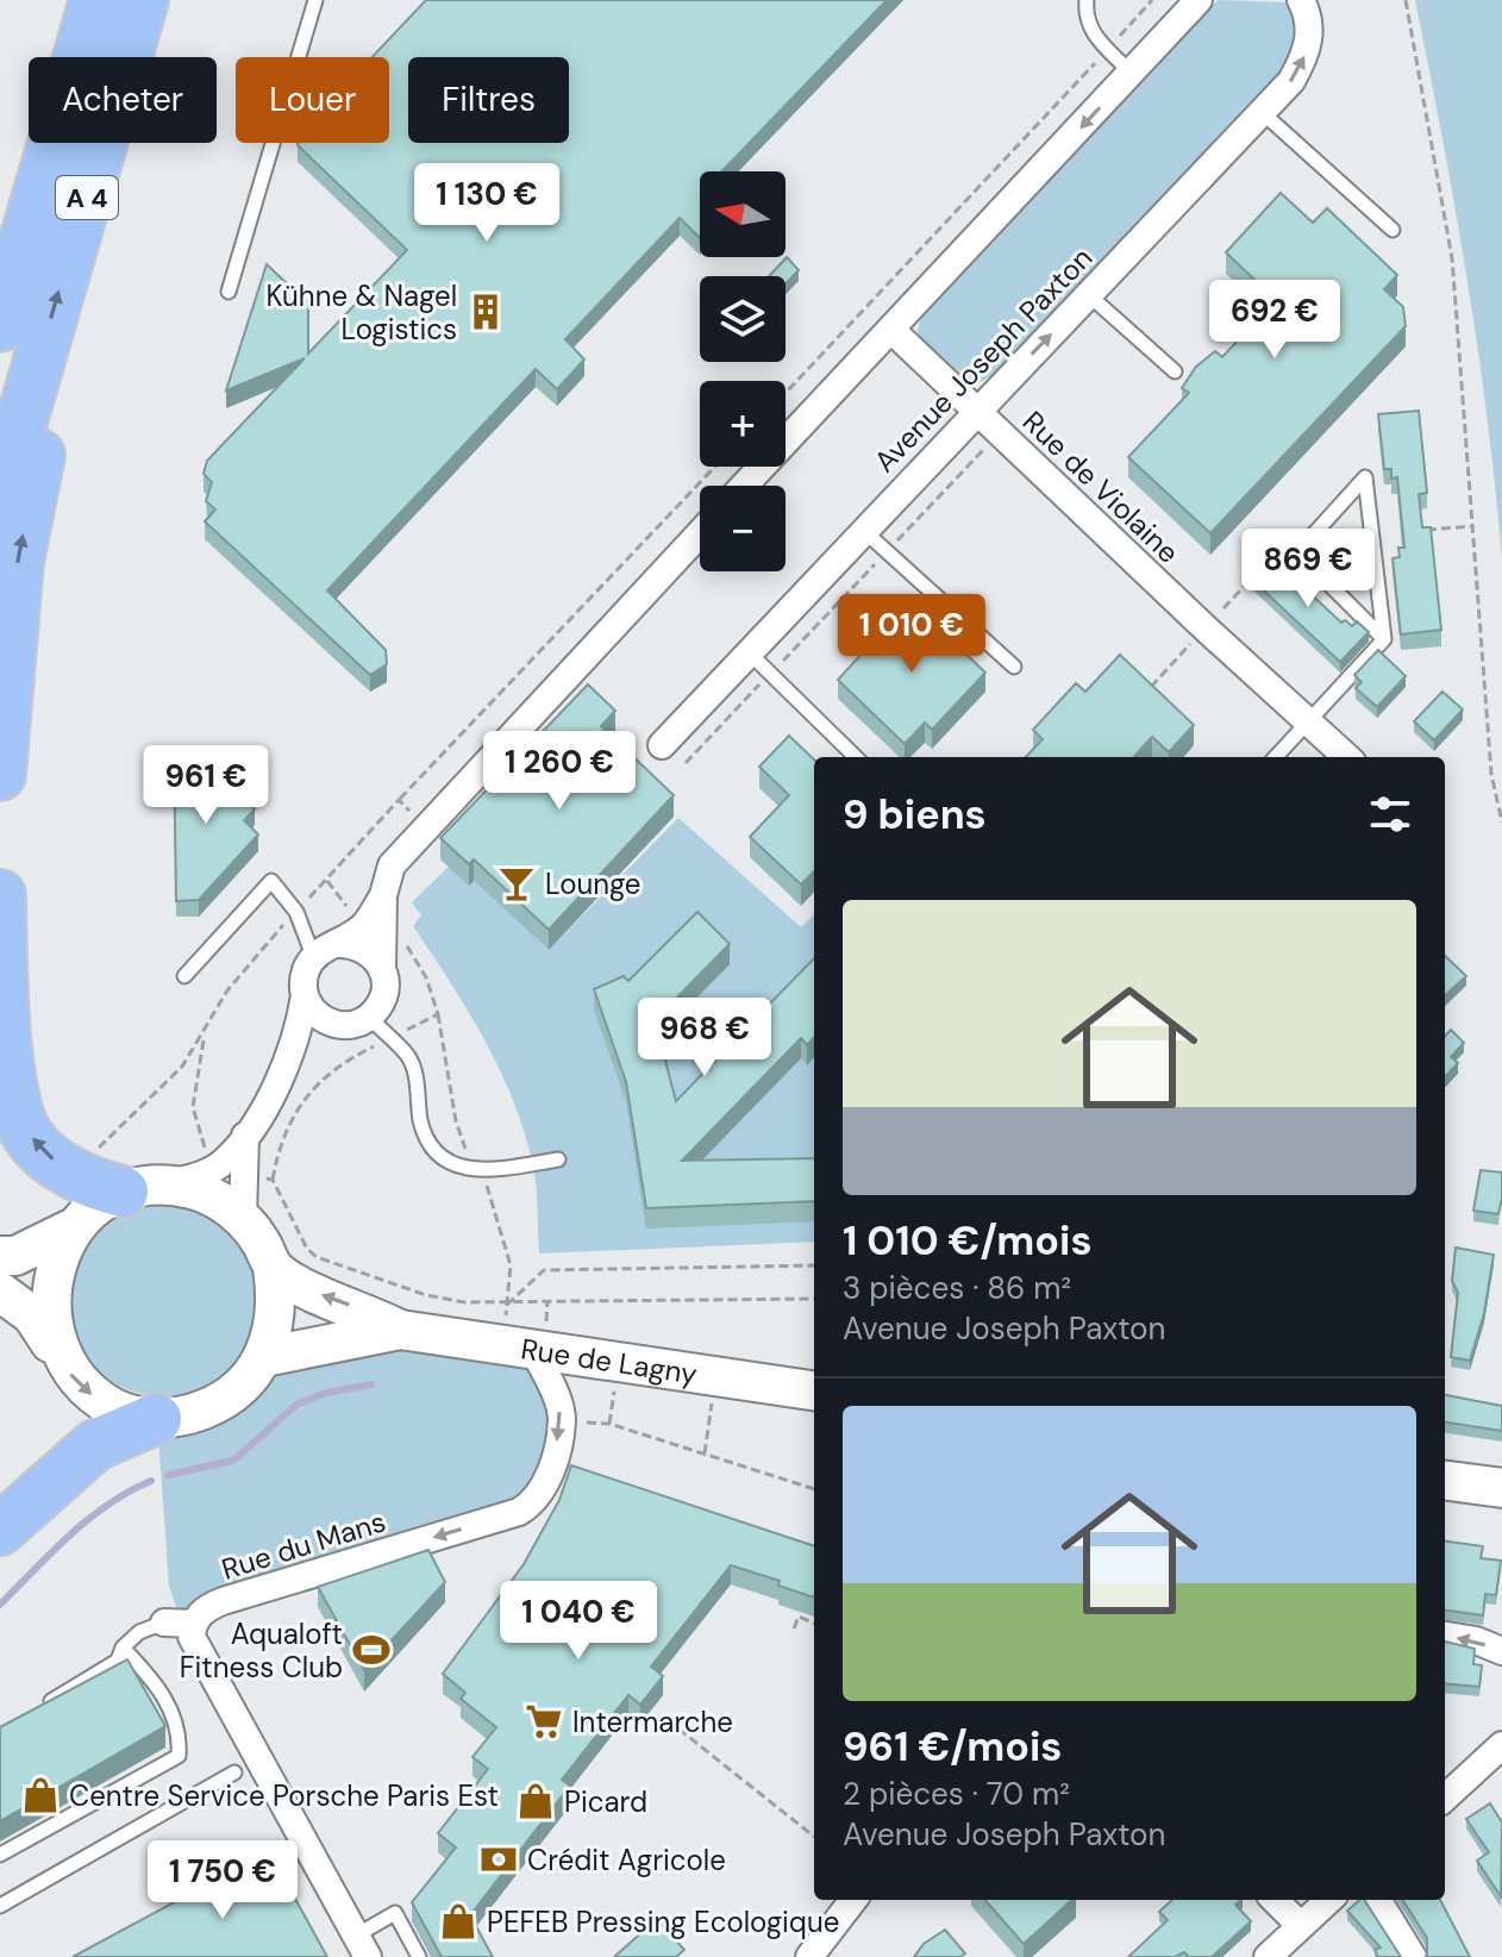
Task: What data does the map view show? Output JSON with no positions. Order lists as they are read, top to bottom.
{
  "streets": {
    "highway": ["A 4"],
    "main road": ["Rue de Lagny"],
    "street": ["Avenue Joseph Paxton", "Rue de Violaine", "Rue du Mans"]
  },
  "crossings": [
    ["Avenue Joseph Paxton", "Rue de Violaine"],
    ["Rue de Lagny", "Rue du Mans"]
  ],
  "one_way": ["Rue du Mans"],
  "places": {
    "building": ["Kühne & Nagel Logistics"],
    "bar": ["Lounge"],
    "sports": ["Aqualoft Fitness Club"],
    "supermarket": ["Intermarche"],
    "shop": ["Centre Service Porsche Paris Est", "Picard", "PEFEB Pressing Ecologique"],
    "bank": ["Crédit Agricole"]
  },
  "north": "left",
  "page": {
    "chip": ["Acheter", "Louer", "Filtres"],
    "price": [
      "1 130 €",
      "692 €",
      "869 €",
      "1 010 €",
      "1 260 €",
      "961 €",
      "968 €",
      "1 040 €",
      "1 750 €"
    ],
    "map_buttons": ["+", "−"],
    "heading": "9 biens",
    "list": [
      {
        "name": "1 010 €/mois",
        "note": "3 pièces · 86 m² · Avenue Joseph Paxton"
      },
      {
        "name": "961 €/mois",
        "note": "2 pièces · 70 m² · Avenue Joseph Paxton"
      }
    ]
  }
}
